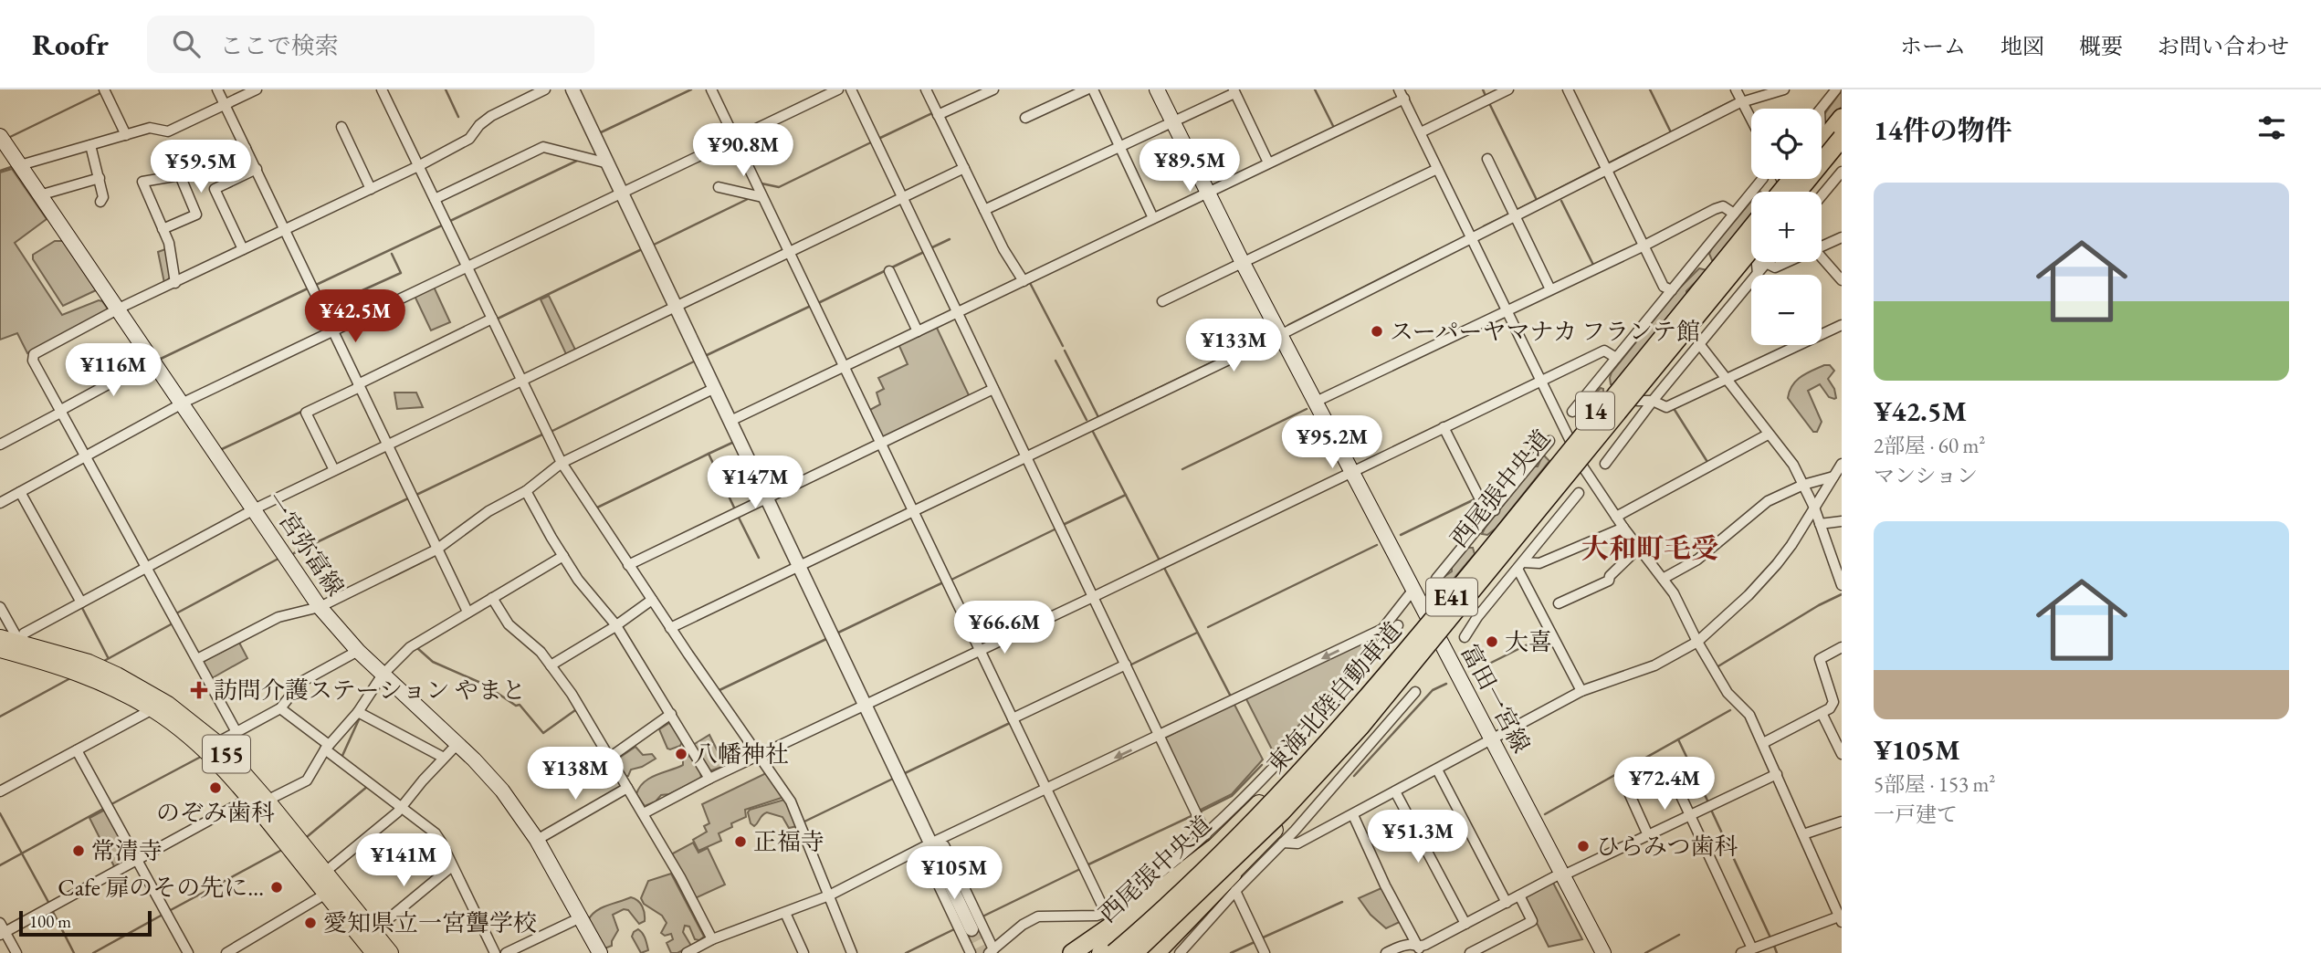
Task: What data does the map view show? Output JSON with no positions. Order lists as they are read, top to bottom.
{
  "streets": {
    "highway": ["E41", "東海北陸自動車道"],
    "main road": [
      "14",
      "西尾張中央道",
      "一宮弥富線",
      "富田一宮線",
      "155"
    ]
  },
  "crossings": [
    ["14", "富田一宮線"],
    ["西尾張中央道", "富田一宮線"]
  ],
  "districts": ["大和町毛受"],
  "places": {
    "other": [
      "スーパーヤマナカ フランテ館",
      "大喜",
      "八幡神社",
      "のぞみ歯科",
      "正福寺",
      "ひらみつ歯科",
      "常清寺",
      "Cafe 扉のその先に…",
      "愛知県立一宮聾学校"
    ],
    "health": ["訪問介護ステーション やまと"]
  },
  "scale_bar": "100 m",
  "page": {
    "header": "Roofr",
    "search": "ここで検索",
    "nav": [
      "ホーム",
      "地図",
      "概要",
      "お問い合わせ"
    ],
    "heading": "14件の物件",
    "map_buttons": ["+", "−"],
    "price": [
      "¥90.8M",
      "¥89.5M",
      "¥59.5M",
      "¥42.5M",
      "¥133M",
      "¥116M",
      "¥95.2M",
      "¥147M",
      "¥66.6M",
      "¥138M",
      "¥72.4M",
      "¥51.3M",
      "¥141M",
      "¥105M"
    ],
    "list": [
      {
        "name": "¥42.5M",
        "note": "2部屋 · 60 m² · マンション"
      },
      {
        "name": "¥105M",
        "note": "5部屋 · 153 m² · 一戸建て"
      }
    ],
    "scale": "100 m"
  }
}
